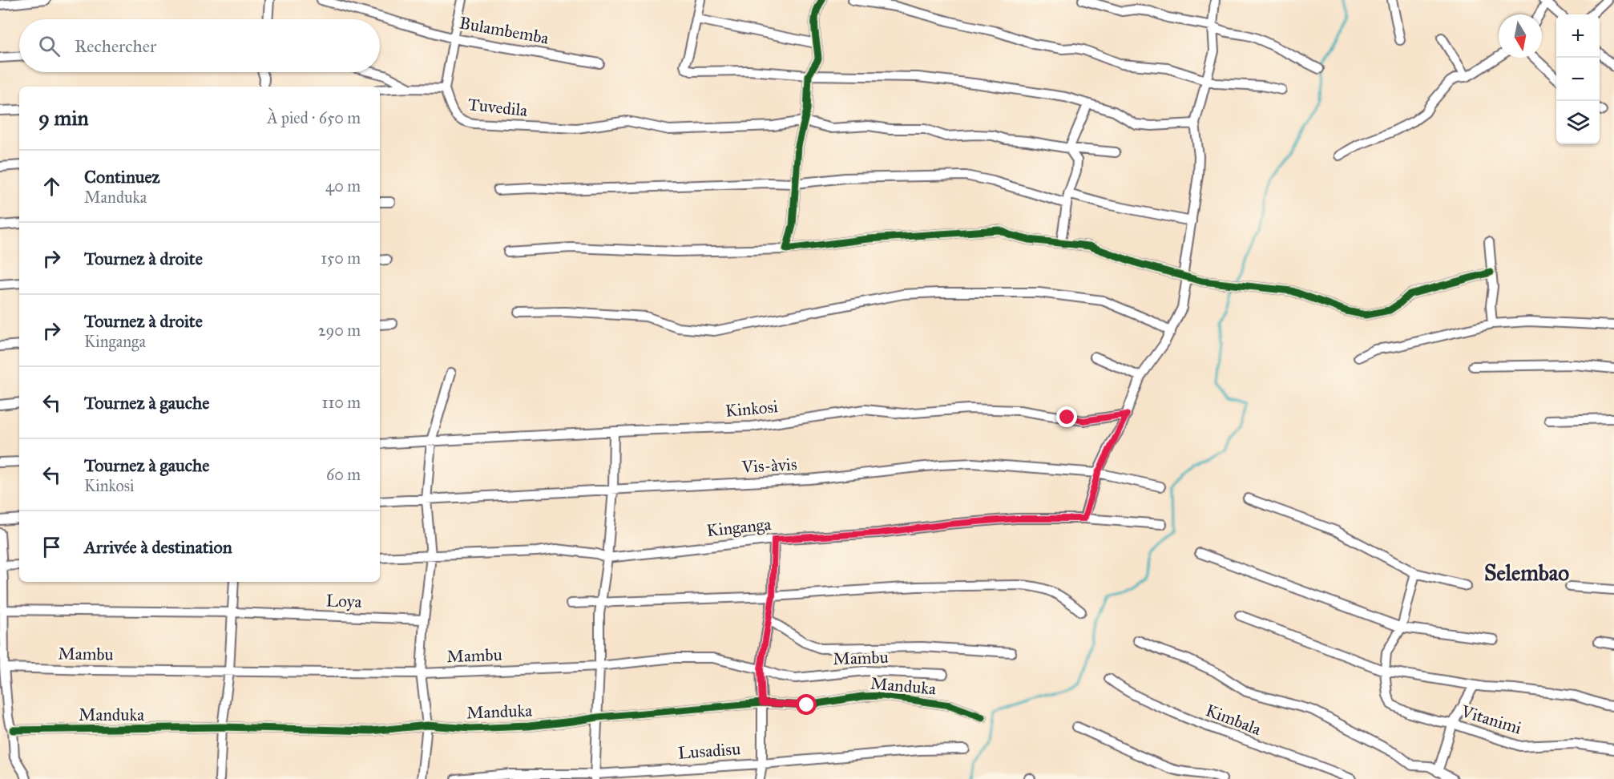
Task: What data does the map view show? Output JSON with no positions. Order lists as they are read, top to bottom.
{
  "streets": {
    "street": [
      "Bulambemba",
      "Tuvedila",
      "Kinkosi",
      "Vis-àvis",
      "Kinganga",
      "Loya",
      "Mambu",
      "Manduka",
      "Kimbala",
      "Vitanimi",
      "Lusadisu"
    ]
  },
  "districts": ["Selembao"],
  "north": "bottom",
  "page": {
    "map_buttons": ["+", "−"],
    "search": "Rechercher",
    "heading": ["9 min", "À pied · 650 m"],
    "list": [
      ["Continuez", "Manduka", "40 m"],
      ["Tournez à droite", "150 m"],
      ["Tournez à droite", "Kinganga", "290 m"],
      ["Tournez à gauche", "110 m"],
      ["Tournez à gauche", "Kinkosi", "60 m"],
      "Arrivée à destination"
    ]
  }
}
